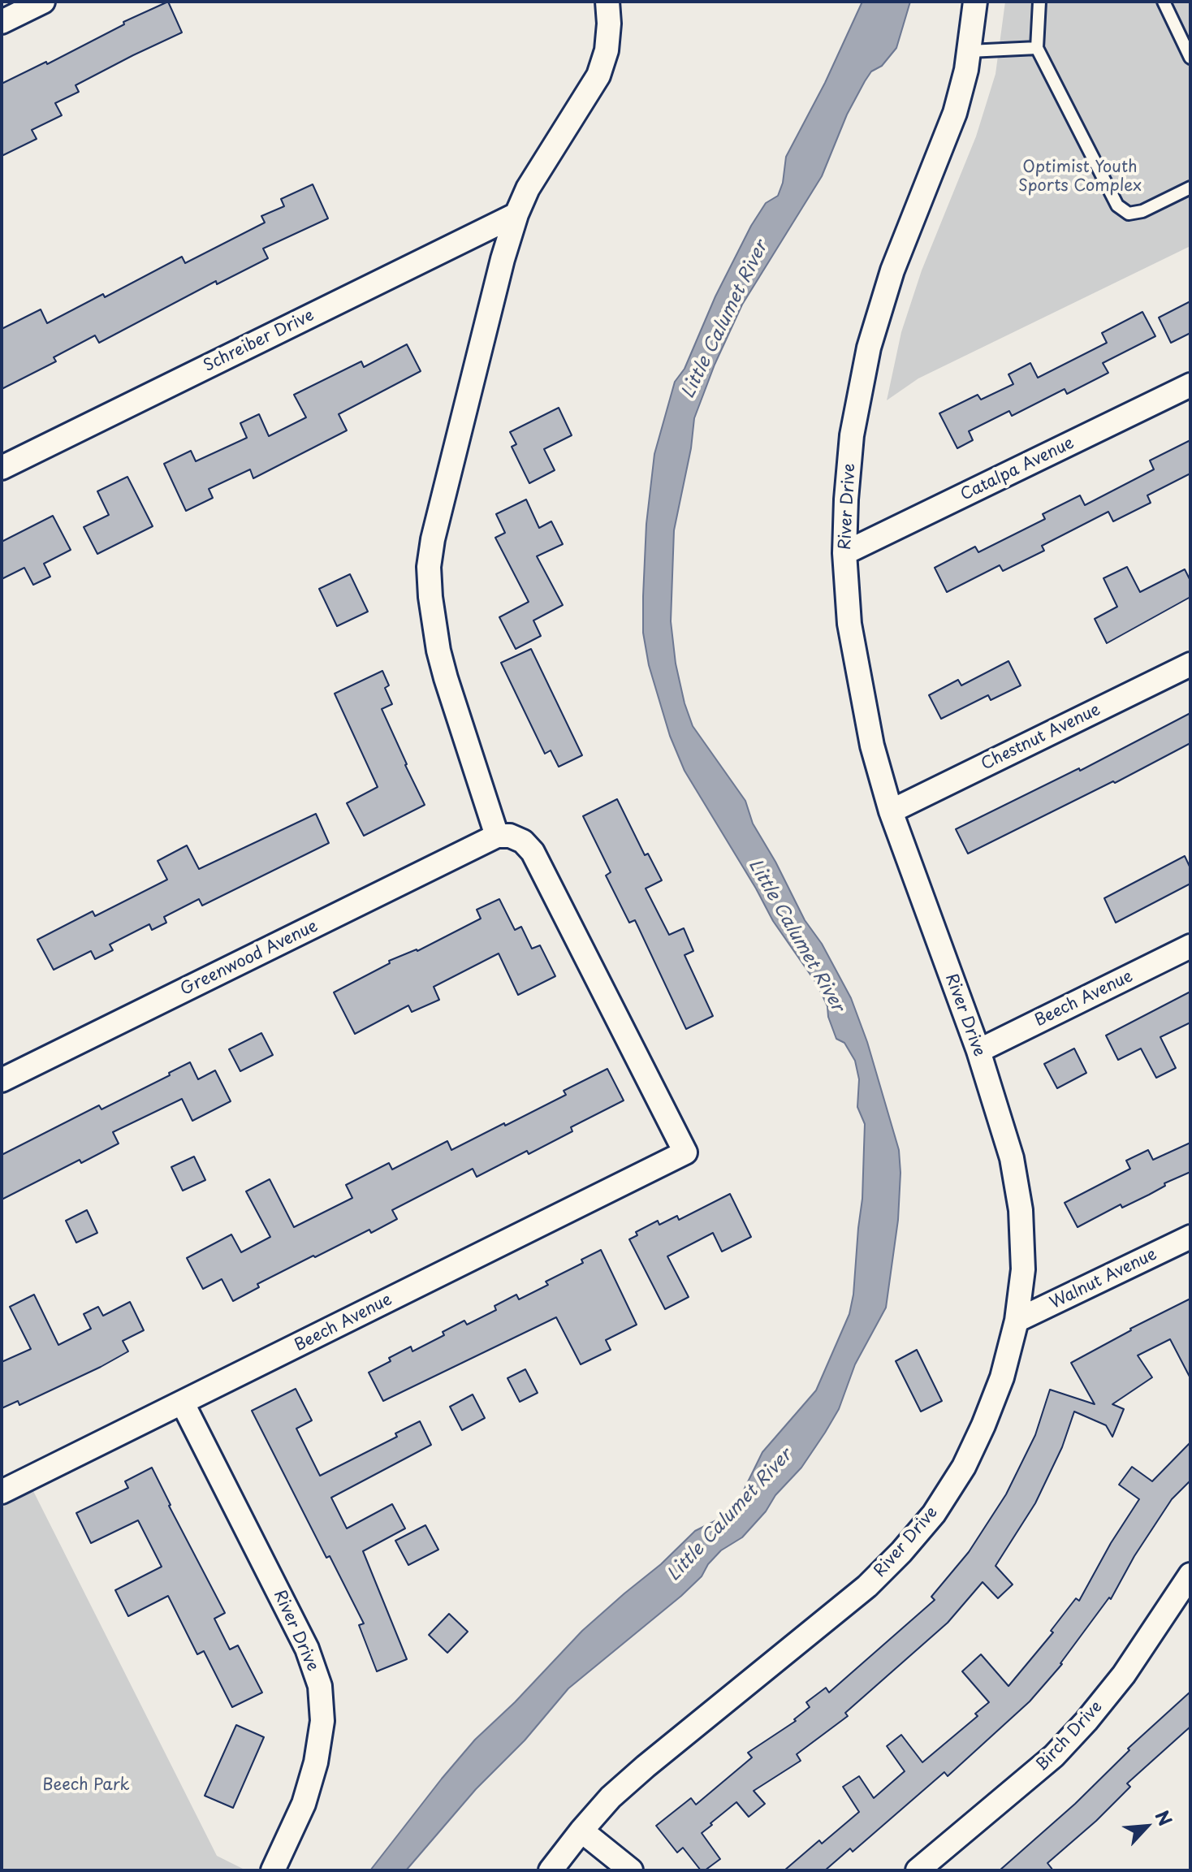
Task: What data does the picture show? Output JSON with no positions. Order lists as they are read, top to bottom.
{
  "streets": {
    "street": [
      "Schreiber Drive",
      "Catalpa Avenue",
      "River Drive",
      "Chestnut Avenue",
      "Greenwood Avenue",
      "Beech Avenue",
      "Walnut Avenue",
      "Birch Drive"
    ]
  },
  "crossings": [
    ["Catalpa Avenue", "River Drive"],
    ["River Drive", "Chestnut Avenue"],
    ["River Drive", "Beech Avenue"],
    ["River Drive", "Walnut Avenue"],
    ["Greenwood Avenue", "Beech Avenue"]
  ],
  "water": ["Little Calumet River"],
  "parks": ["Optimist Youth Sports Complex", "Beech Park"],
  "north": "top right"
}
